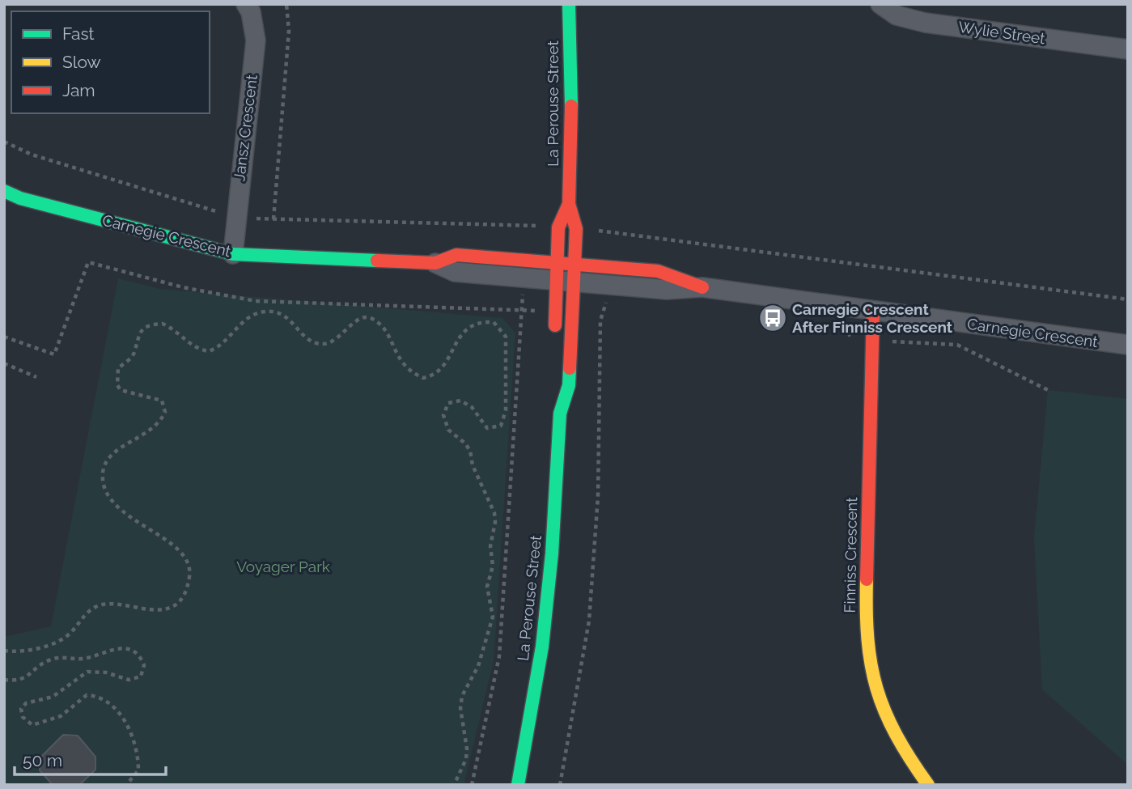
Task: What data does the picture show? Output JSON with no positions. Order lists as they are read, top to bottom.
{
  "streets": {
    "street": [
      "Wylie Street",
      "La Perouse Street",
      "Jansz Crescent",
      "Carnegie Crescent",
      "Finniss Crescent"
    ]
  },
  "crossings": [
    ["La Perouse Street", "Carnegie Crescent"],
    ["Jansz Crescent", "Carnegie Crescent"],
    ["Carnegie Crescent", "Finniss Crescent"]
  ],
  "parks": ["Voyager Park"],
  "places": {
    "bus stop": ["Carnegie Crescent After Finniss Crescent"]
  },
  "legend": ["Fast", "Slow", "Jam"],
  "scale_bar": "50 m"
}
